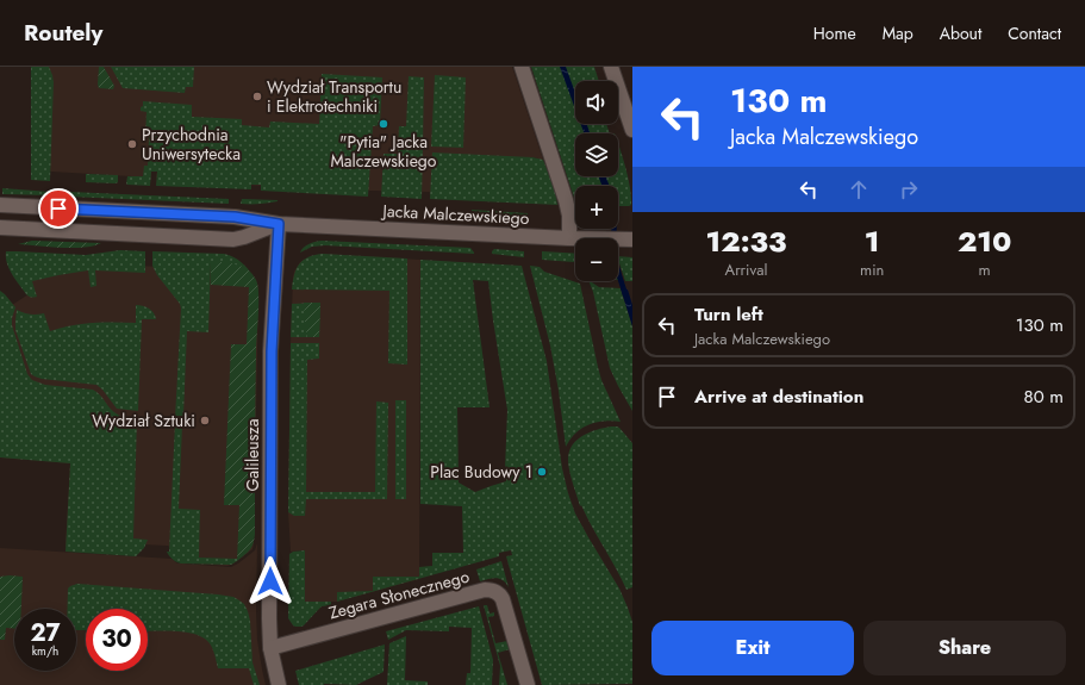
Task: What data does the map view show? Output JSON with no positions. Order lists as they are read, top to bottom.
{
  "streets": {
    "street": ["Jacka Malczewskiego", "Galileusza", "Zegara Słonecznego"]
  },
  "crossings": [
    ["Jacka Malczewskiego", "Galileusza"],
    ["Galileusza", "Zegara Słonecznego"]
  ],
  "places": [
    "Wydział Transportu i Elektrotechniki",
    "\"Pytia\" Jacka Malczewskiego",
    "Przychodnia Uniwersytecka",
    "Wydział Sztuki",
    "Plac Budowy 1"
  ],
  "page": {
    "header": "Routely",
    "nav": [
      "Home",
      "Map",
      "About",
      "Contact"
    ],
    "turn": ["130 m", "Jacka Malczewskiego"],
    "map_buttons": ["+", "−"],
    "eta": [
      "12:33",
      "Arrival",
      "1",
      "min",
      "210",
      "m"
    ],
    "list": [
      {
        "name": "Turn left",
        "note": "Jacka Malczewskiego",
        "value": "130 m"
      },
      {
        "name": "Arrive at destination",
        "value": "80 m"
      }
    ],
    "speed": "27 km/h",
    "limit": "30",
    "buttons": ["Exit", "Share"]
  }
}
